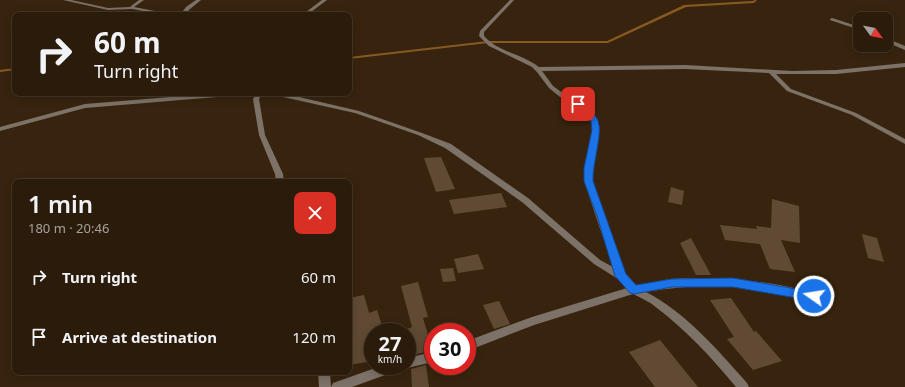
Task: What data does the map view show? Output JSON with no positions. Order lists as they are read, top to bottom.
{
  "north": "bottom right",
  "page": {
    "turn": ["60 m", "Turn right"],
    "heading": ["1 min", "180 m · 20:46"],
    "list": [
      {
        "name": "Turn right",
        "value": "60 m"
      },
      {
        "name": "Arrive at destination",
        "value": "120 m"
      }
    ],
    "speed": "27 km/h",
    "limit": "30"
  }
}
